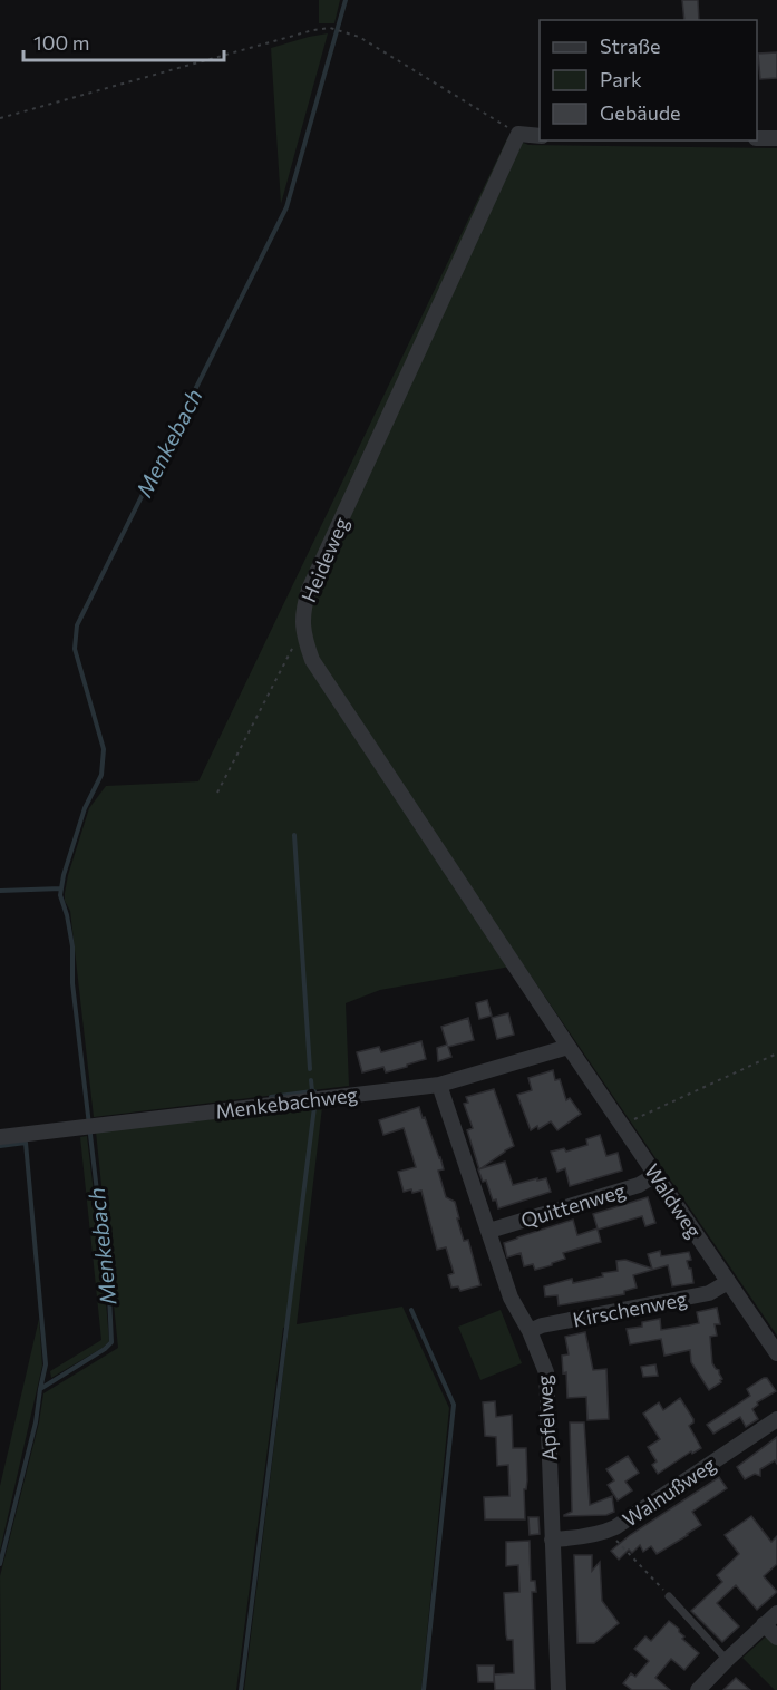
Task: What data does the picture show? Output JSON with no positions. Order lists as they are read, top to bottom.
{
  "streets": {
    "street": [
      "Heideweg",
      "Menkebachweg",
      "Waldweg",
      "Quittenweg",
      "Kirschenweg",
      "Apfelweg",
      "Walnußweg"
    ]
  },
  "crossings": [
    ["Heideweg", "Menkebachweg"],
    ["Heideweg", "Waldweg"],
    ["Menkebachweg", "Waldweg"],
    ["Menkebachweg", "Apfelweg"],
    ["Waldweg", "Quittenweg"],
    ["Waldweg", "Kirschenweg"],
    ["Quittenweg", "Apfelweg"],
    ["Kirschenweg", "Apfelweg"],
    ["Apfelweg", "Walnußweg"]
  ],
  "water": ["Menkebach"],
  "legend": ["Straße", "Park", "Gebäude"],
  "scale_bar": "100 m"
}
